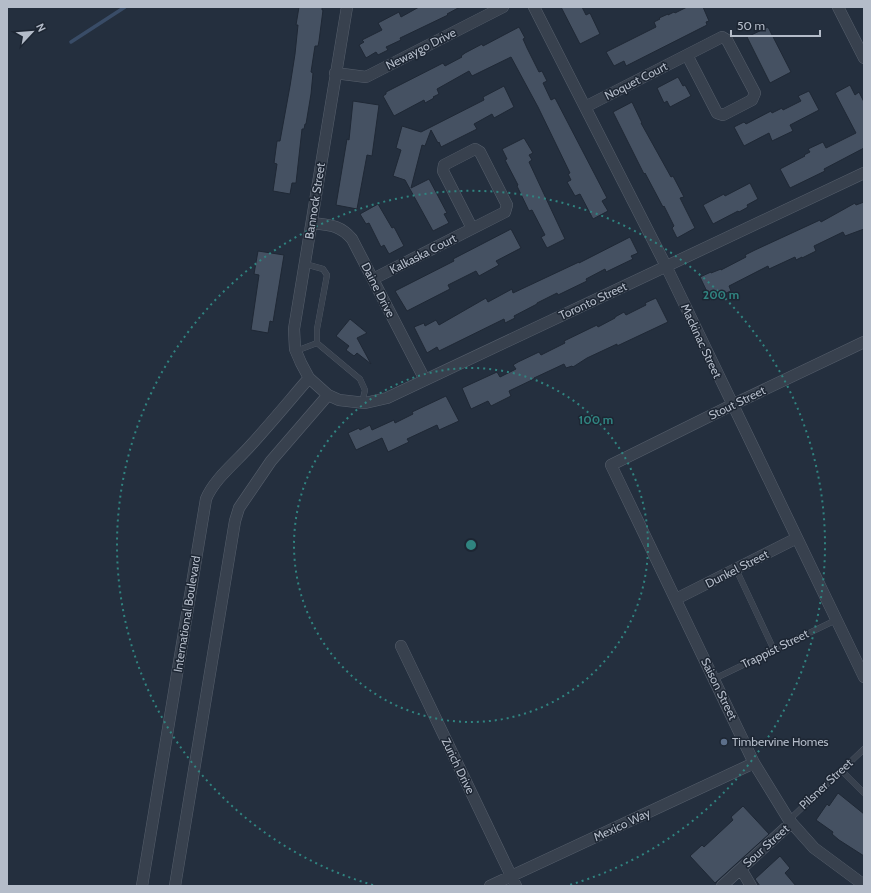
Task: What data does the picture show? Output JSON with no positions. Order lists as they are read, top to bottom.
{
  "streets": {
    "street": [
      "Newaygo Drive",
      "Noquet Court",
      "Bannock Street",
      "Kalkaska Court",
      "Daine Drive",
      "Toronto Street",
      "Mackinac Street",
      "Stout Street",
      "Dunkel Street",
      "International Boulevard",
      "Saison Street",
      "Zurich Drive",
      "Mexico Way",
      "Sour Street"
    ],
    "lane": ["Trappist Street", "Pilsner Street"]
  },
  "crossings": [
    ["Newaygo Drive", "Bannock Street"],
    ["Noquet Court", "Mackinac Street"],
    ["Bannock Street", "Daine Drive"],
    ["Bannock Street", "Toronto Street"],
    ["Bannock Street", "International Boulevard"],
    ["Kalkaska Court", "Daine Drive"],
    ["Daine Drive", "Toronto Street"],
    ["Toronto Street", "Mackinac Street"],
    ["Mackinac Street", "Stout Street"],
    ["Mackinac Street", "Dunkel Street"],
    ["Mackinac Street", "Trappist Street"],
    ["Stout Street", "Saison Street"],
    ["Dunkel Street", "Saison Street"],
    ["Trappist Street", "Saison Street"],
    ["Saison Street", "Pilsner Street"],
    ["Saison Street", "Mexico Way"],
    ["Saison Street", "Sour Street"],
    ["Zurich Drive", "Mexico Way"],
    ["Pilsner Street", "Sour Street"]
  ],
  "places": ["Timbervine Homes"],
  "scale_bar": "50 m",
  "north": "top right",
  "rings": ["200 m", "100 m"]
}
